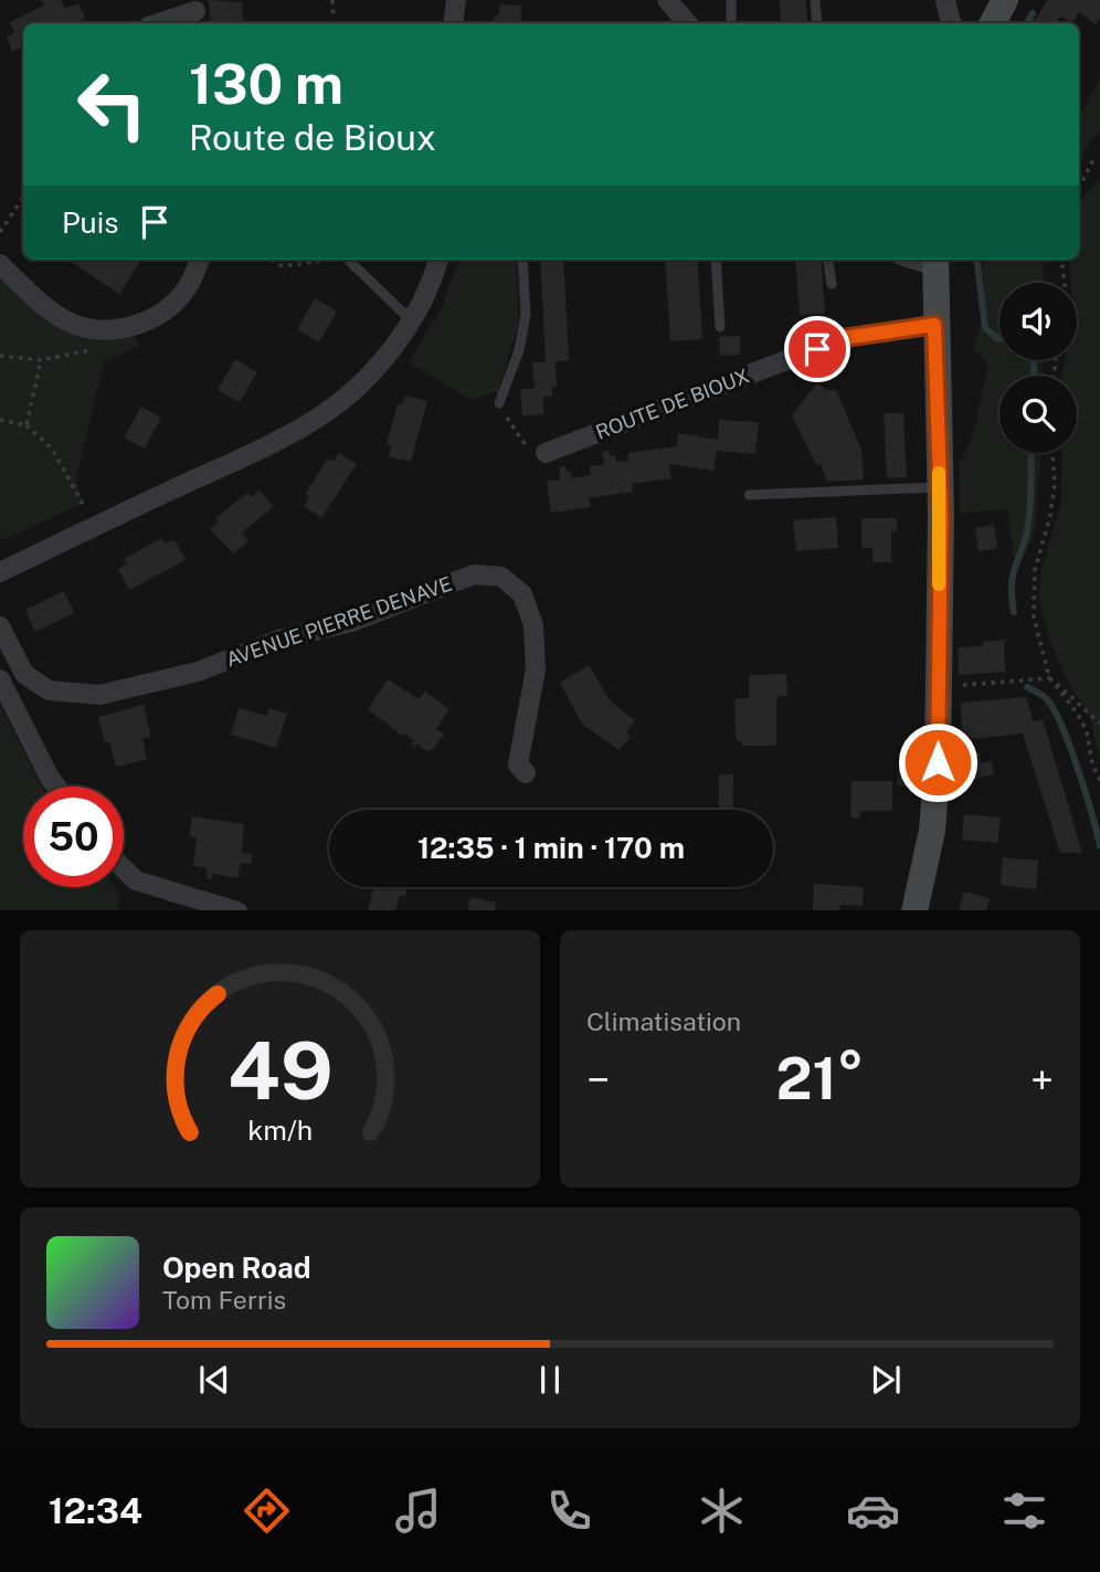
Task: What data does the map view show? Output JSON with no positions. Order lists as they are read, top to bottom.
{
  "streets": {
    "street": ["ROUTE DE BIOUX", "AVENUE PIERRE DENAVE"]
  },
  "page": {
    "turn": ["130 m", "Route de Bioux"],
    "then": "Puis",
    "limit": "50",
    "trip": "12:35 · 1 min · 170 m",
    "tile": "Climatisation",
    "heat": ["−", "21°", "+"],
    "song": ["Open Road", "Tom Ferris"],
    "tabs": "12:34",
    "gauge": ["49", "km/h"]
  }
}
